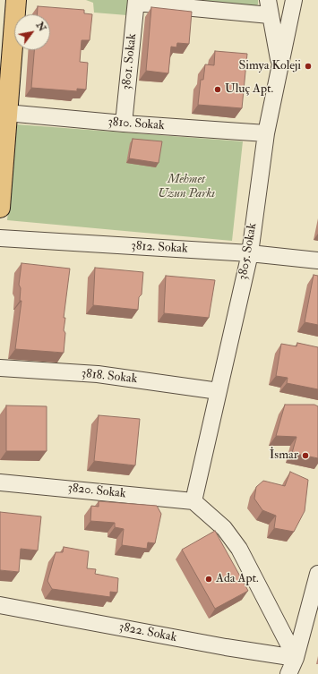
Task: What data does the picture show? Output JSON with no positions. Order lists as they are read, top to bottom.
{
  "streets": {
    "street": [
      "3801. Sokak",
      "3810. Sokak",
      "3812. Sokak",
      "3805. Sokak",
      "3818. Sokak",
      "3820. Sokak",
      "3822. Sokak"
    ]
  },
  "crossings": [
    ["3801. Sokak", "3810. Sokak"],
    ["3810. Sokak", "3805. Sokak"],
    ["3812. Sokak", "3805. Sokak"],
    ["3805. Sokak", "3818. Sokak"],
    ["3805. Sokak", "3820. Sokak"]
  ],
  "parks": ["Mehmet Uzun Parkı"],
  "places": [
    "Simya Koleji",
    "Uluç Apt.",
    "İsmar",
    "Ada Apt."
  ],
  "north": "top right"
}
